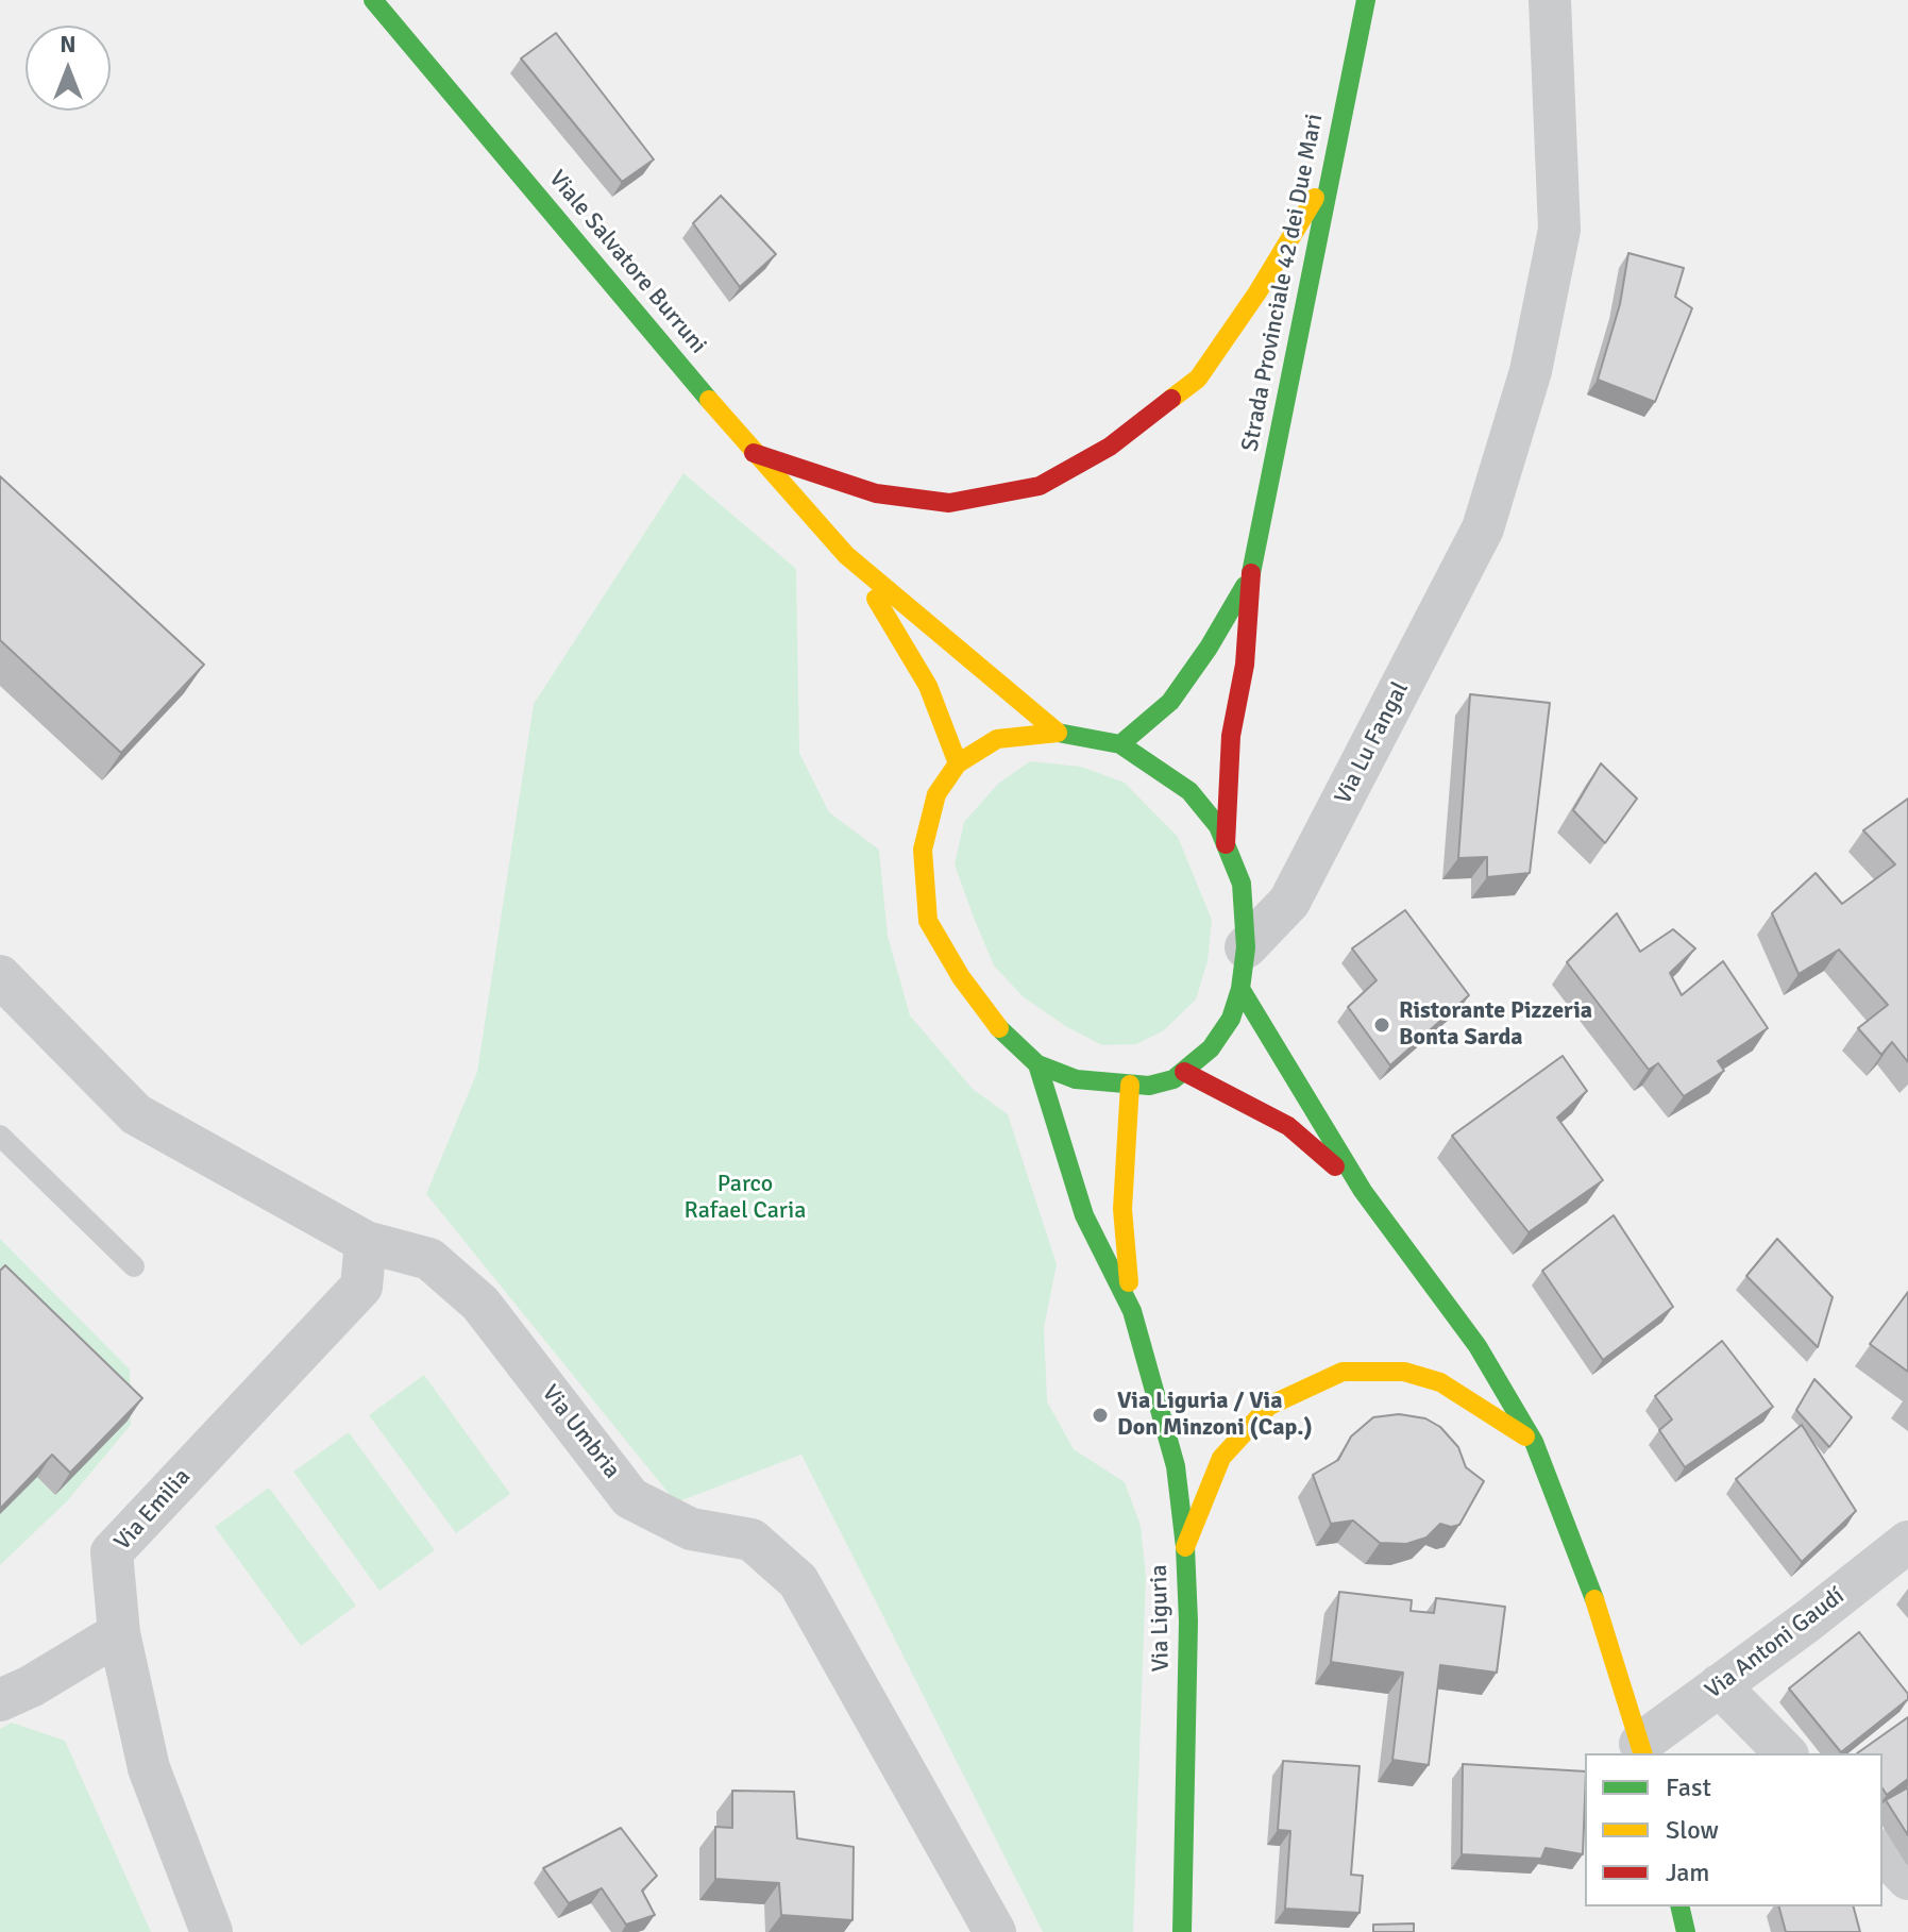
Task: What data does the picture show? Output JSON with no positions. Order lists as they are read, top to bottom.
{
  "streets": {
    "main road": ["Viale Salvatore Burruni", "Strada Provinciale 42 dei Due Mari", "Via Liguria"],
    "street": [
      "Via Lu Fangal",
      "Via Umbria",
      "Via Emilia",
      "Via Antoni Gaudí"
    ]
  },
  "crossings": [
    ["Via Umbria", "Via Emilia"]
  ],
  "parks": ["Parco Rafael Caria"],
  "places": ["Ristorante Pizzeria Bonta Sarda", "Via Liguria / Via Don Minzoni (Cap.)"],
  "legend": ["Fast", "Slow", "Jam"],
  "north": "top"
}
